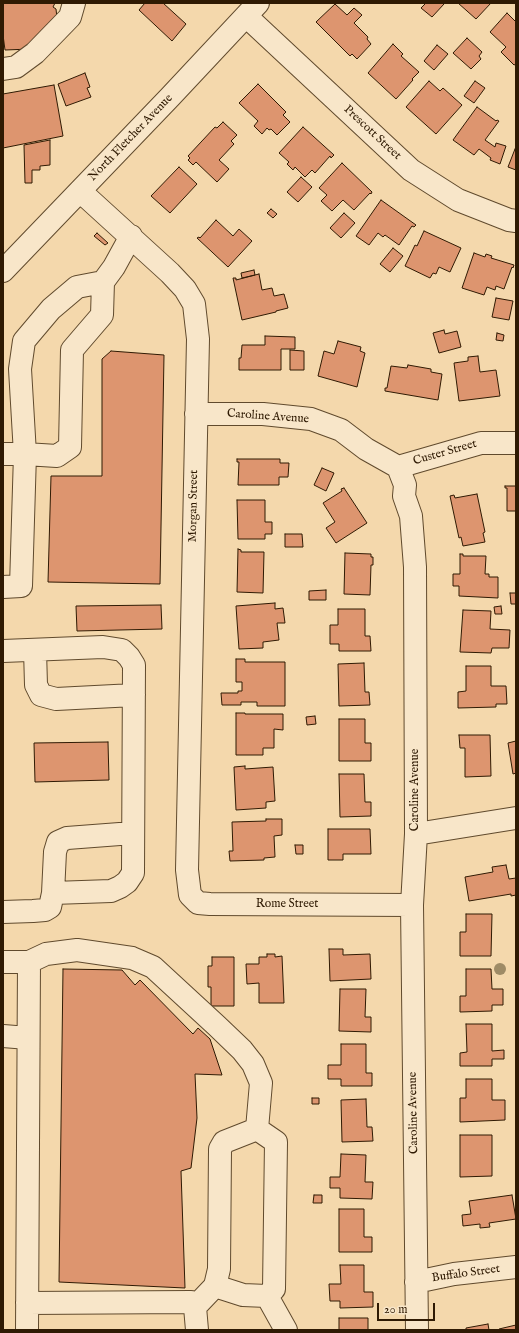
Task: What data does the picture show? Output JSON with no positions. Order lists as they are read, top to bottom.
{
  "streets": {
    "street": [
      "Prescott Street",
      "North Fletcher Avenue",
      "Caroline Avenue",
      "Custer Street",
      "Morgan Street",
      "Rome Street",
      "Buffalo Street"
    ]
  },
  "crossings": [
    ["Prescott Street", "North Fletcher Avenue"],
    ["North Fletcher Avenue", "Morgan Street"],
    ["Caroline Avenue", "Custer Street"],
    ["Caroline Avenue", "Morgan Street"],
    ["Caroline Avenue", "Rome Street"],
    ["Caroline Avenue", "Buffalo Street"],
    ["Morgan Street", "Rome Street"]
  ],
  "scale_bar": "20 m"
}
